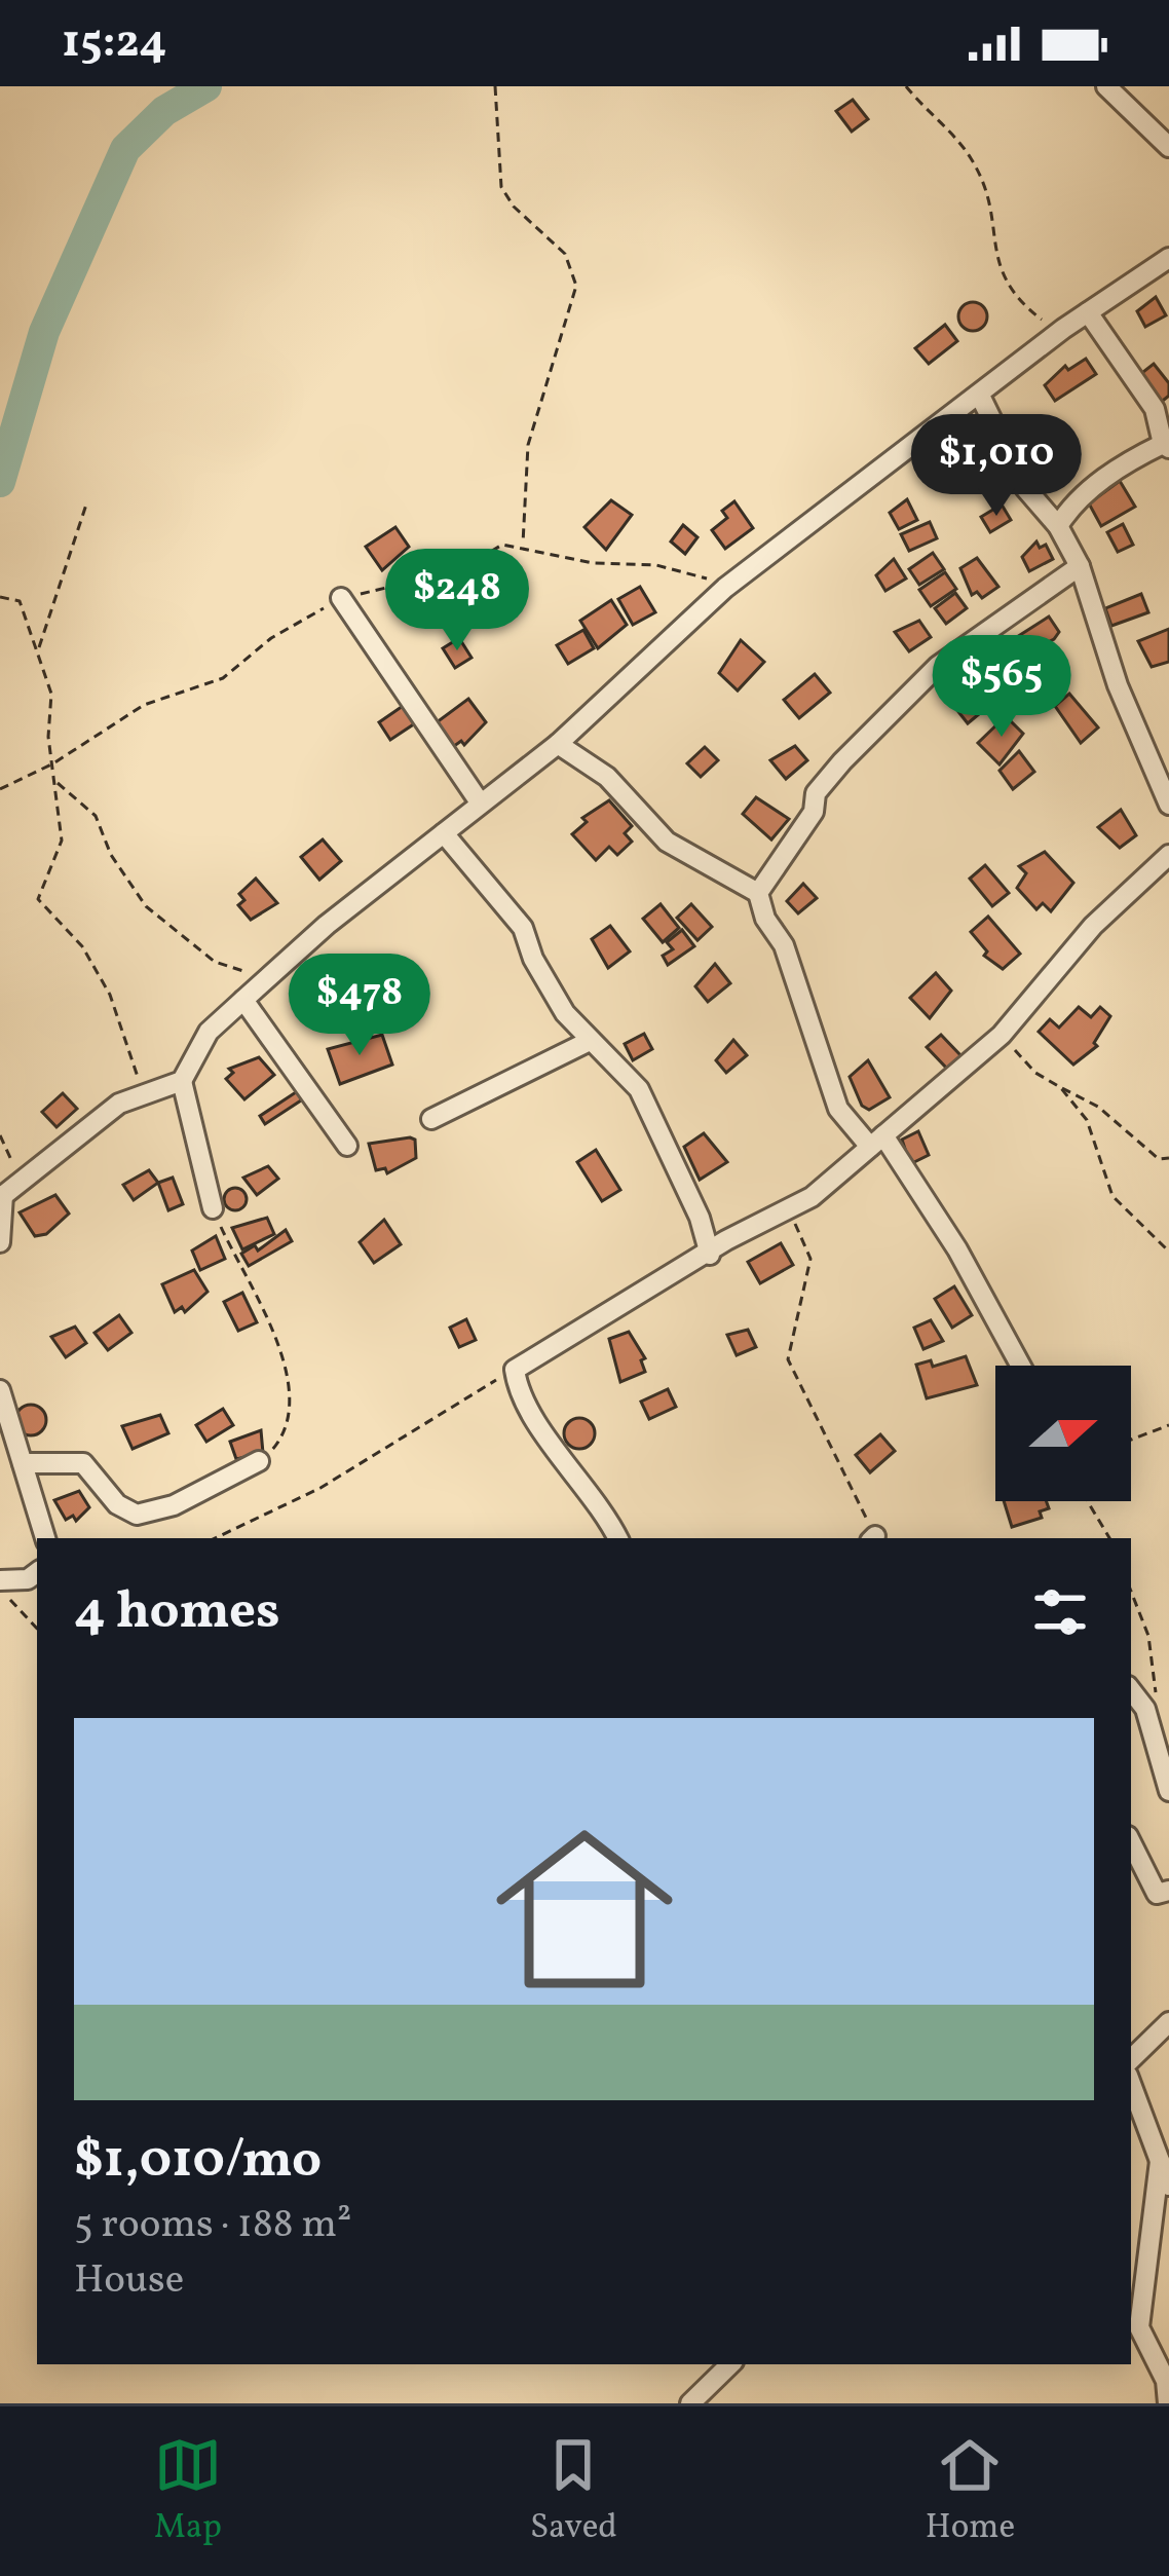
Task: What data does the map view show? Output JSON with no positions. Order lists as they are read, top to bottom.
{
  "north": "right",
  "page": {
    "status": "15:24",
    "price": [
      "$1,010",
      "$248",
      "$565",
      "$478"
    ],
    "heading": "4 homes",
    "list": [
      {
        "name": "$1,010/mo",
        "note": "5 rooms · 188 m² · House"
      }
    ],
    "tabs": ["Map", "Saved", "Home"]
  }
}
